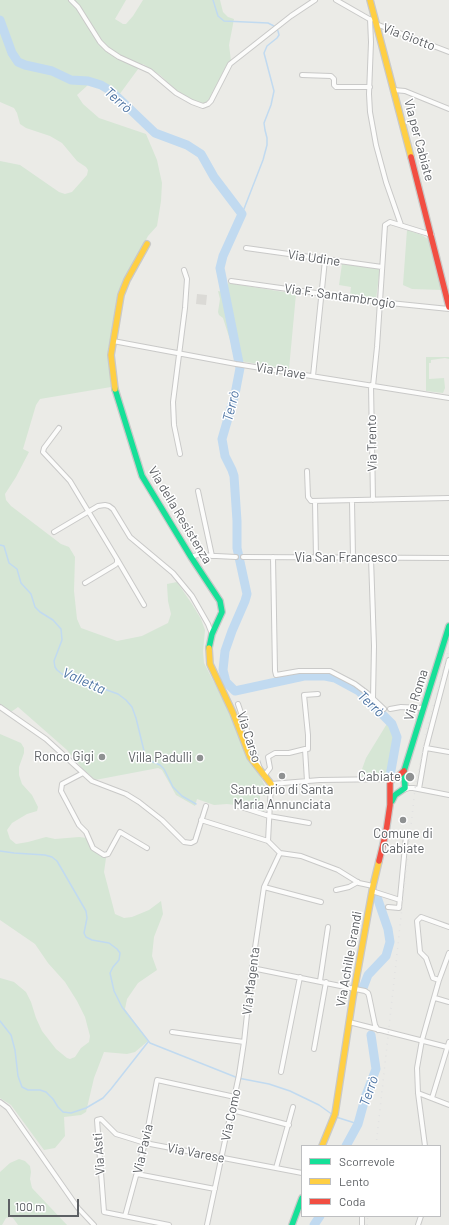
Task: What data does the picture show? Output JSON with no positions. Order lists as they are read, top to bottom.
{
  "streets": {
    "street": [
      "Via Giotto",
      "Via per Cabiate",
      "Via Udine",
      "Via F. Santambrogio",
      "Via Piave",
      "Via Trento",
      "Via della Resistenza",
      "Via San Francesco",
      "Via Roma",
      "Via Carso",
      "Via Achille Grandi",
      "Via Magenta",
      "Via Como",
      "Via Pavia",
      "Via Varese",
      "Via Asti"
    ]
  },
  "crossings": [
    ["Via Giotto", "Via per Cabiate"],
    ["Via per Cabiate", "Via F. Santambrogio"],
    ["Via Udine", "Via Trento"],
    ["Via F. Santambrogio", "Via Trento"],
    ["Via Piave", "Via Trento"],
    ["Via Piave", "Via della Resistenza"],
    ["Via della Resistenza", "Via Carso"],
    ["Via Roma", "Via Achille Grandi"],
    ["Via Magenta", "Via Como"],
    ["Via Como", "Via Pavia"],
    ["Via Como", "Via Varese"],
    ["Via Pavia", "Via Varese"],
    ["Via Pavia", "Via Asti"],
    ["Via Varese", "Via Asti"]
  ],
  "water": ["Terrò", "Valletta"],
  "places": [
    "Ronco Gigi",
    "Villa Padulli",
    "Santuario di Santa Maria Annunciata",
    "Cabiate",
    "Comune di Cabiate"
  ],
  "legend": ["Scorrevole", "Lento", "Coda"],
  "scale_bar": "100 m"
}
